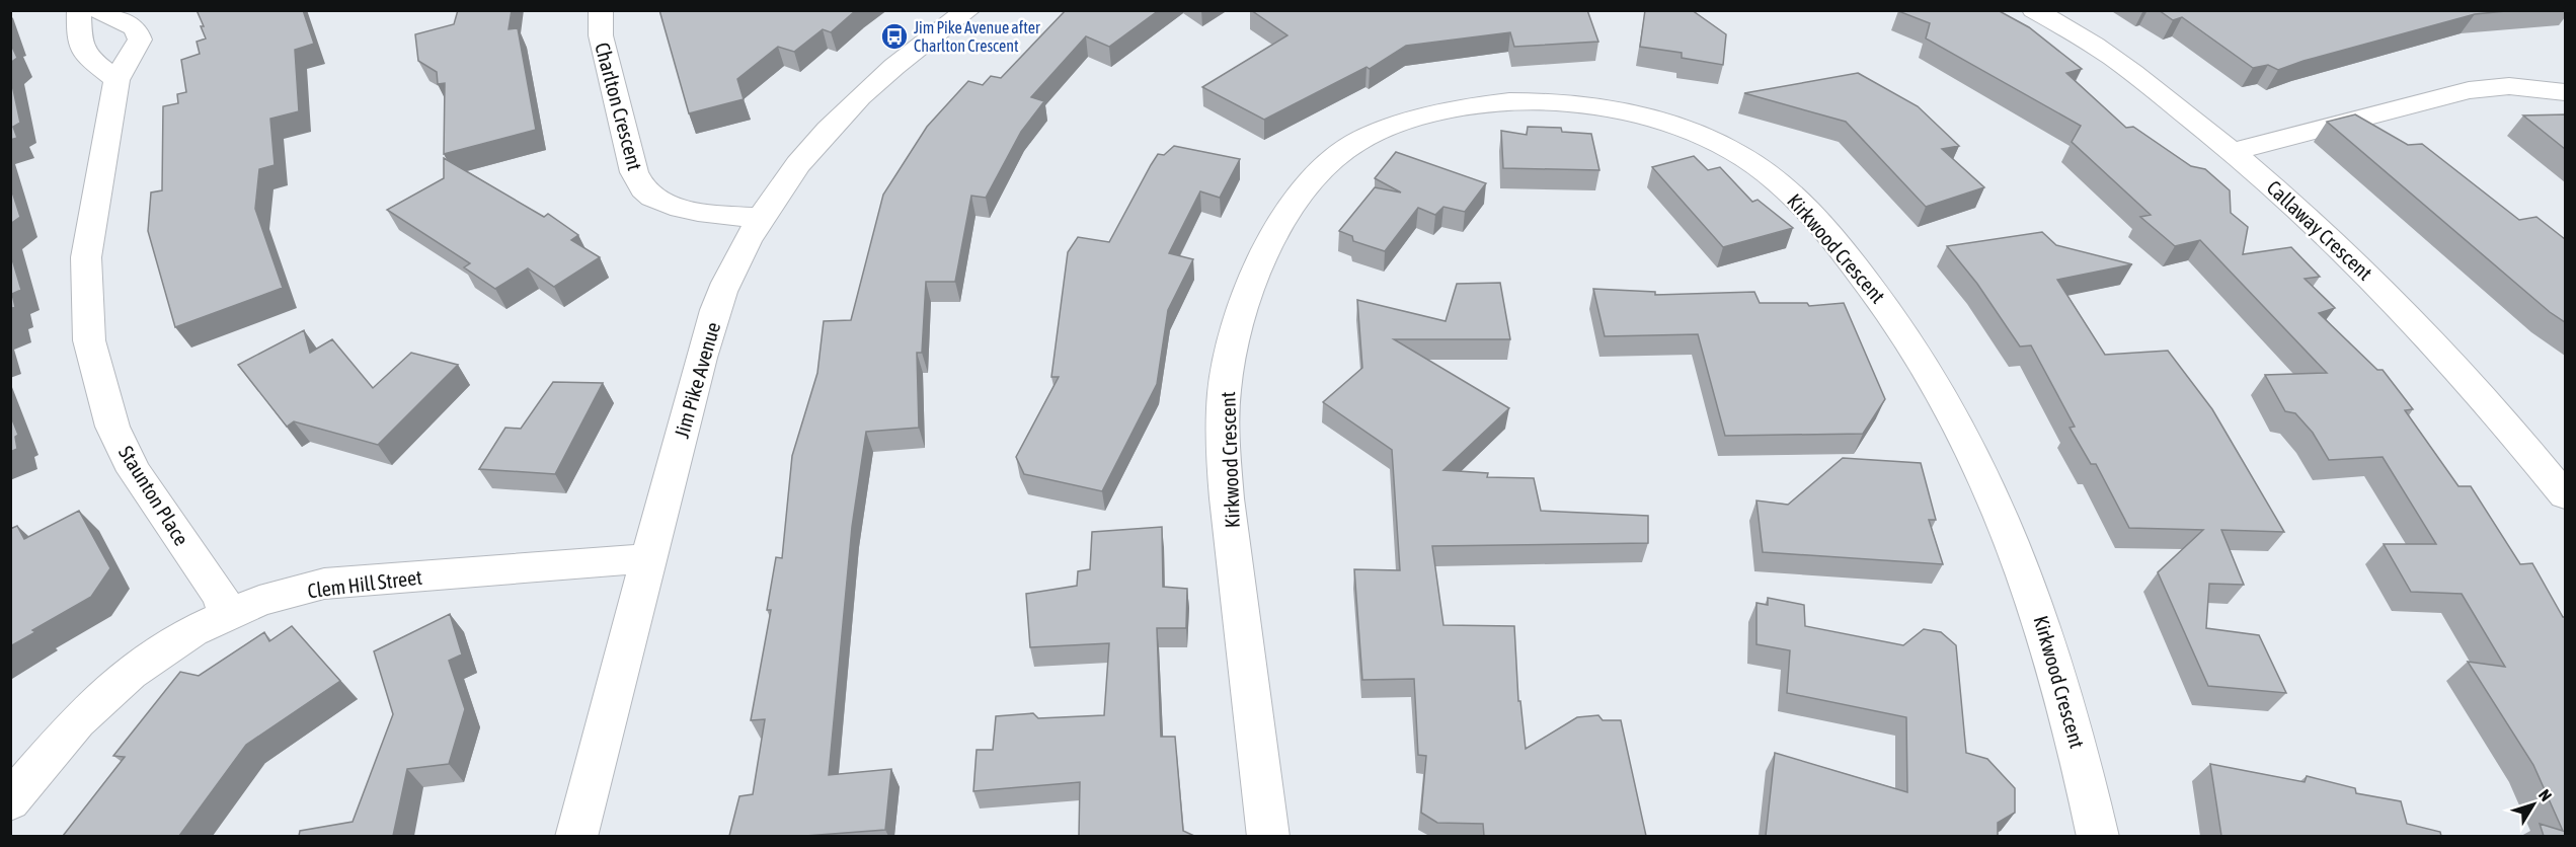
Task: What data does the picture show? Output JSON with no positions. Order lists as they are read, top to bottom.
{
  "streets": {
    "street": [
      "Charlton Crescent",
      "Callaway Crescent",
      "Kirkwood Crescent",
      "Jim Pike Avenue",
      "Staunton Place",
      "Clem Hill Street"
    ]
  },
  "crossings": [
    ["Charlton Crescent", "Jim Pike Avenue"],
    ["Jim Pike Avenue", "Clem Hill Street"],
    ["Staunton Place", "Clem Hill Street"]
  ],
  "places": {
    "bus stop": ["Jim Pike Avenue after Charlton Crescent"]
  },
  "north": "top right"
}
